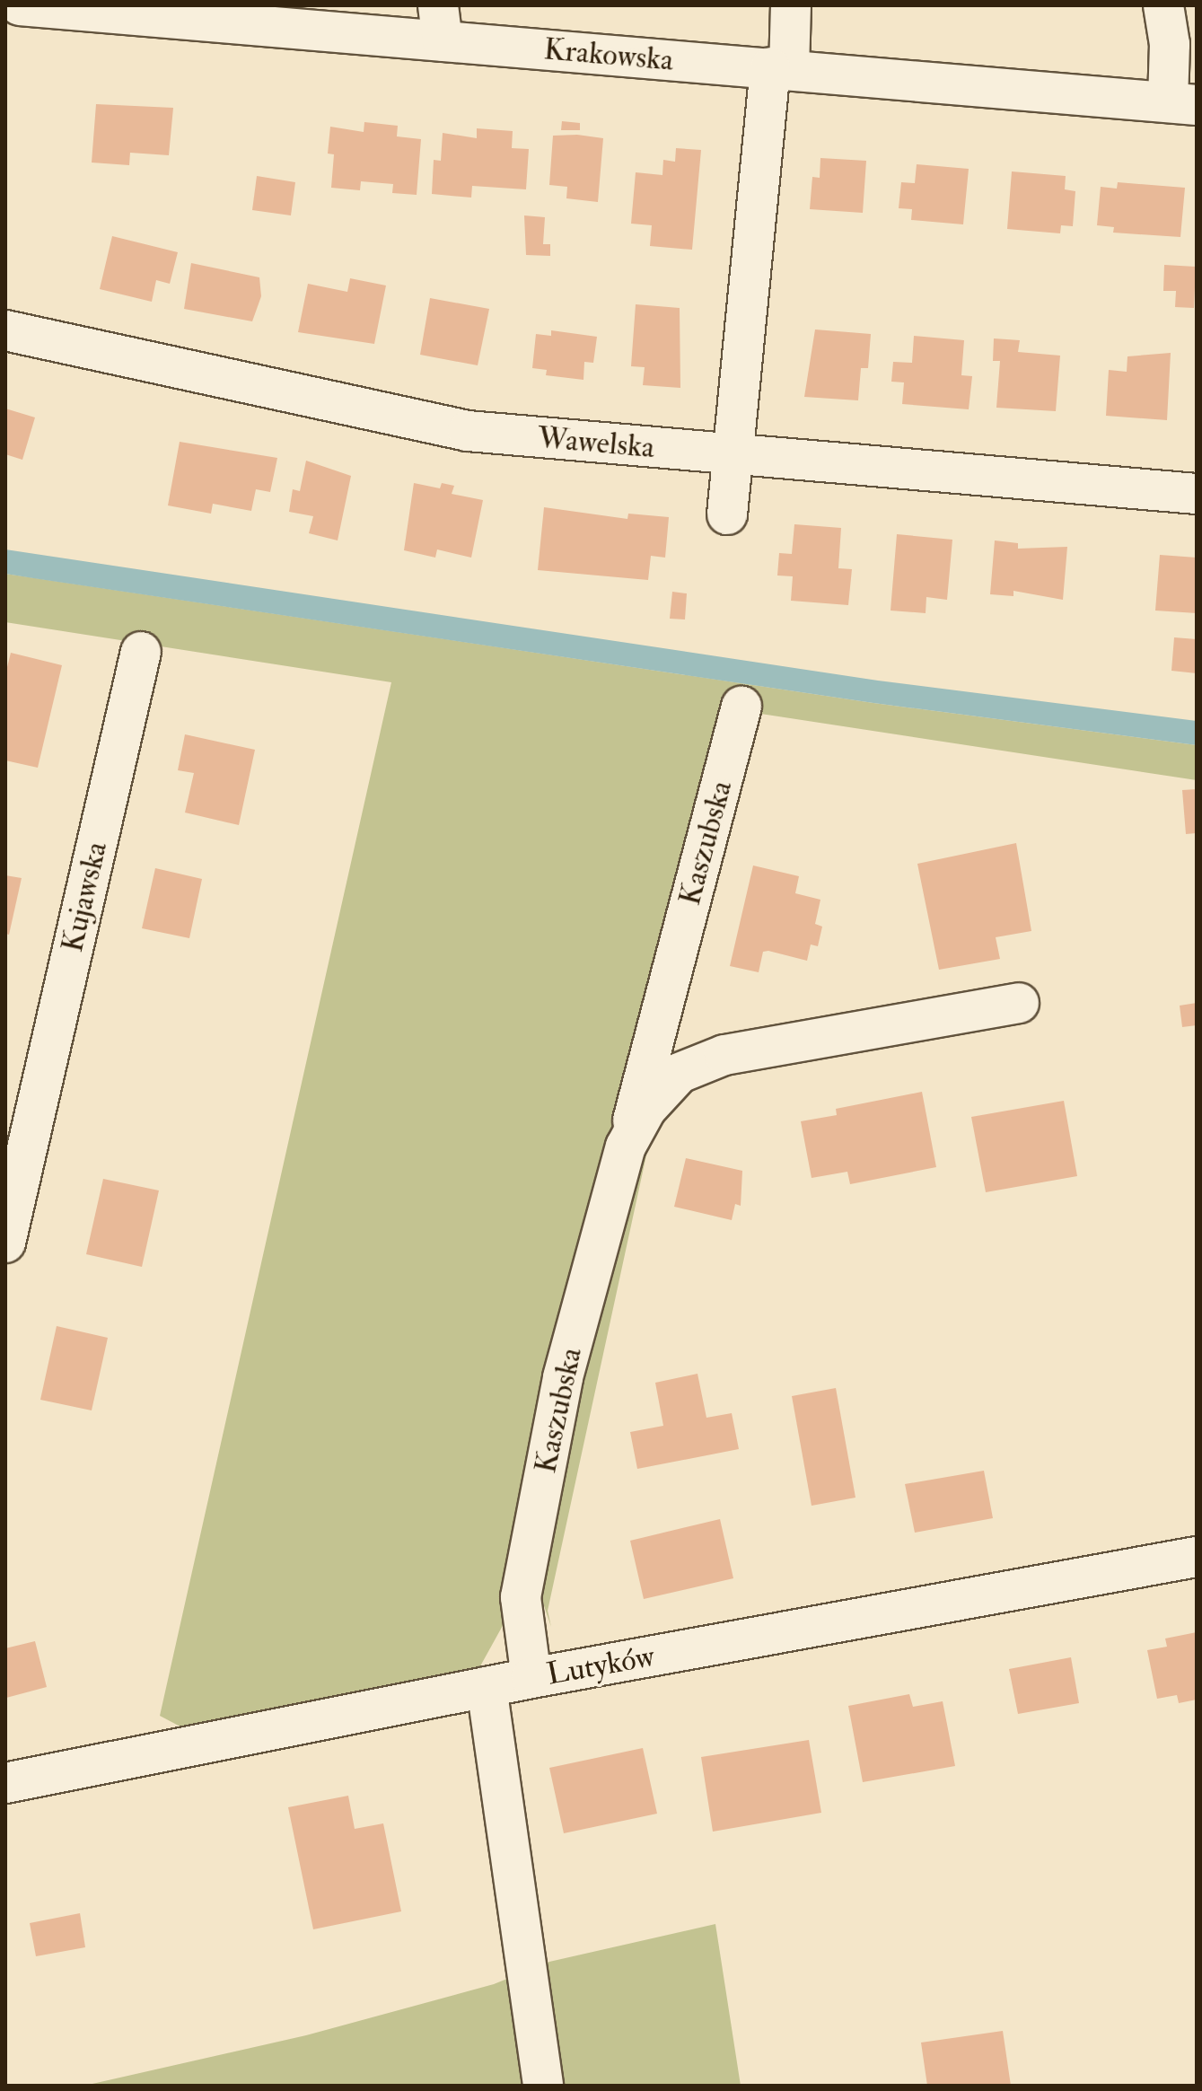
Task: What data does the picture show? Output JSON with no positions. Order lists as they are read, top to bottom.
{
  "streets": {
    "street": [
      "Krakowska",
      "Wawelska",
      "Kaszubska",
      "Kujawska",
      "Lutyków"
    ]
  },
  "crossings": [
    ["Kaszubska", "Lutyków"]
  ]
}
